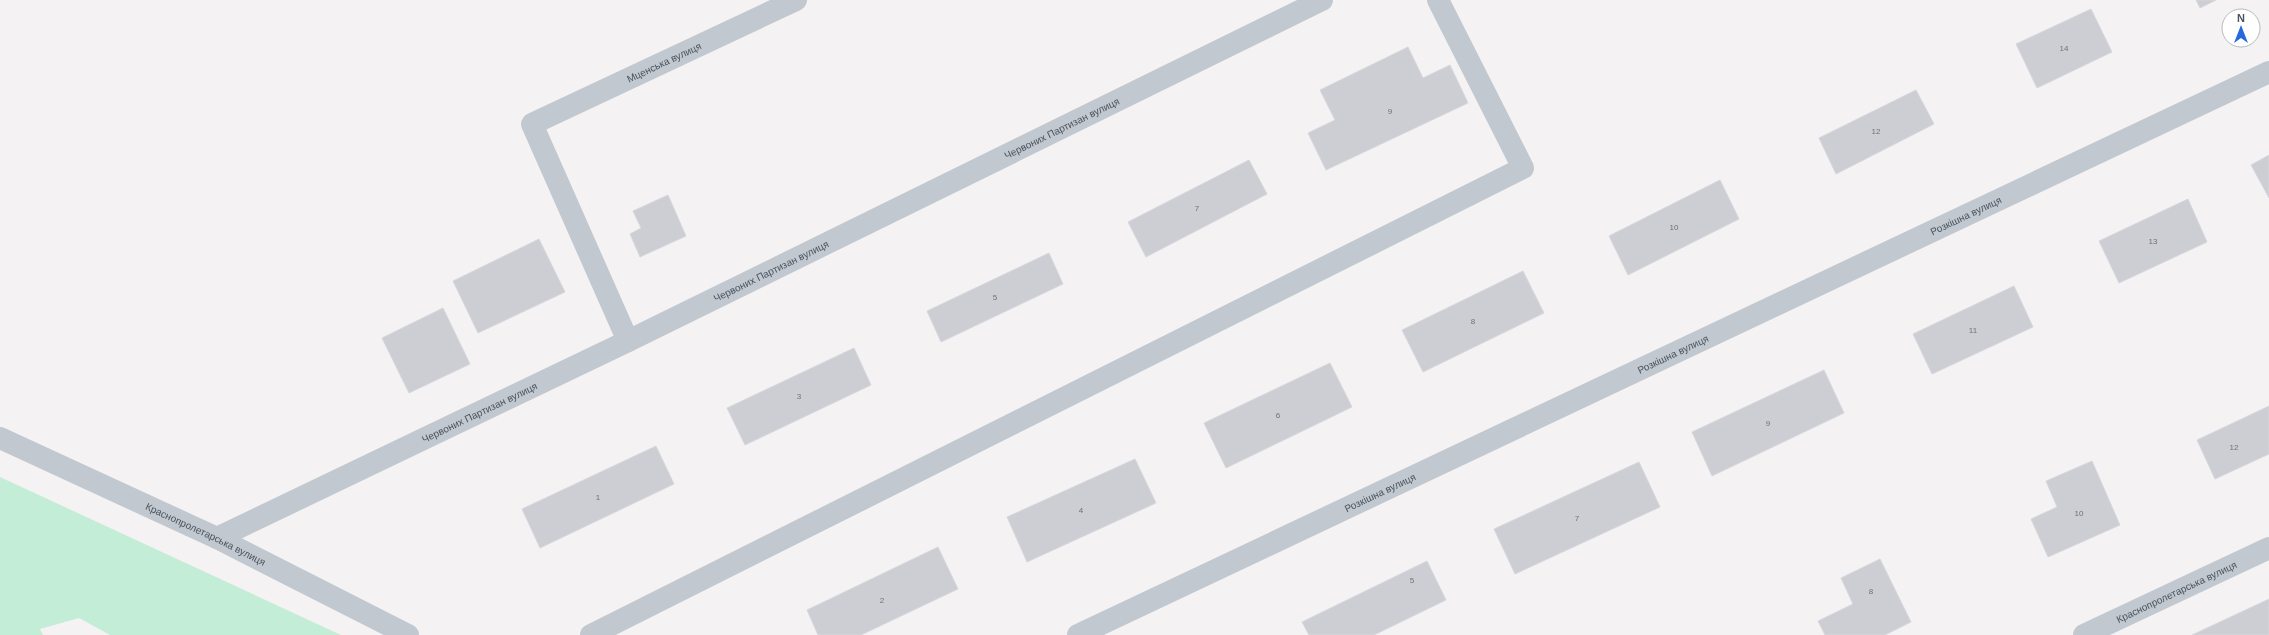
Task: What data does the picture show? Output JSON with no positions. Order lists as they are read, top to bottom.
{
  "streets": {
    "street": [
      "Мценська вулиця",
      "Червоних Партизан вулиця",
      "Розкішна вулиця",
      "Краснопролетарська вулиця"
    ]
  },
  "crossings": [
    ["Мценська вулиця", "Червоних Партизан вулиця"],
    ["Червоних Партизан вулиця", "Краснопролетарська вулиця"]
  ],
  "house_numbers": [
    "14",
    "9",
    "12",
    "7",
    "10",
    "13",
    "5",
    "8",
    "11",
    "3",
    "6",
    "9",
    "12",
    "1",
    "4",
    "10",
    "7",
    "5",
    "8",
    "2"
  ],
  "north": "top"
}
